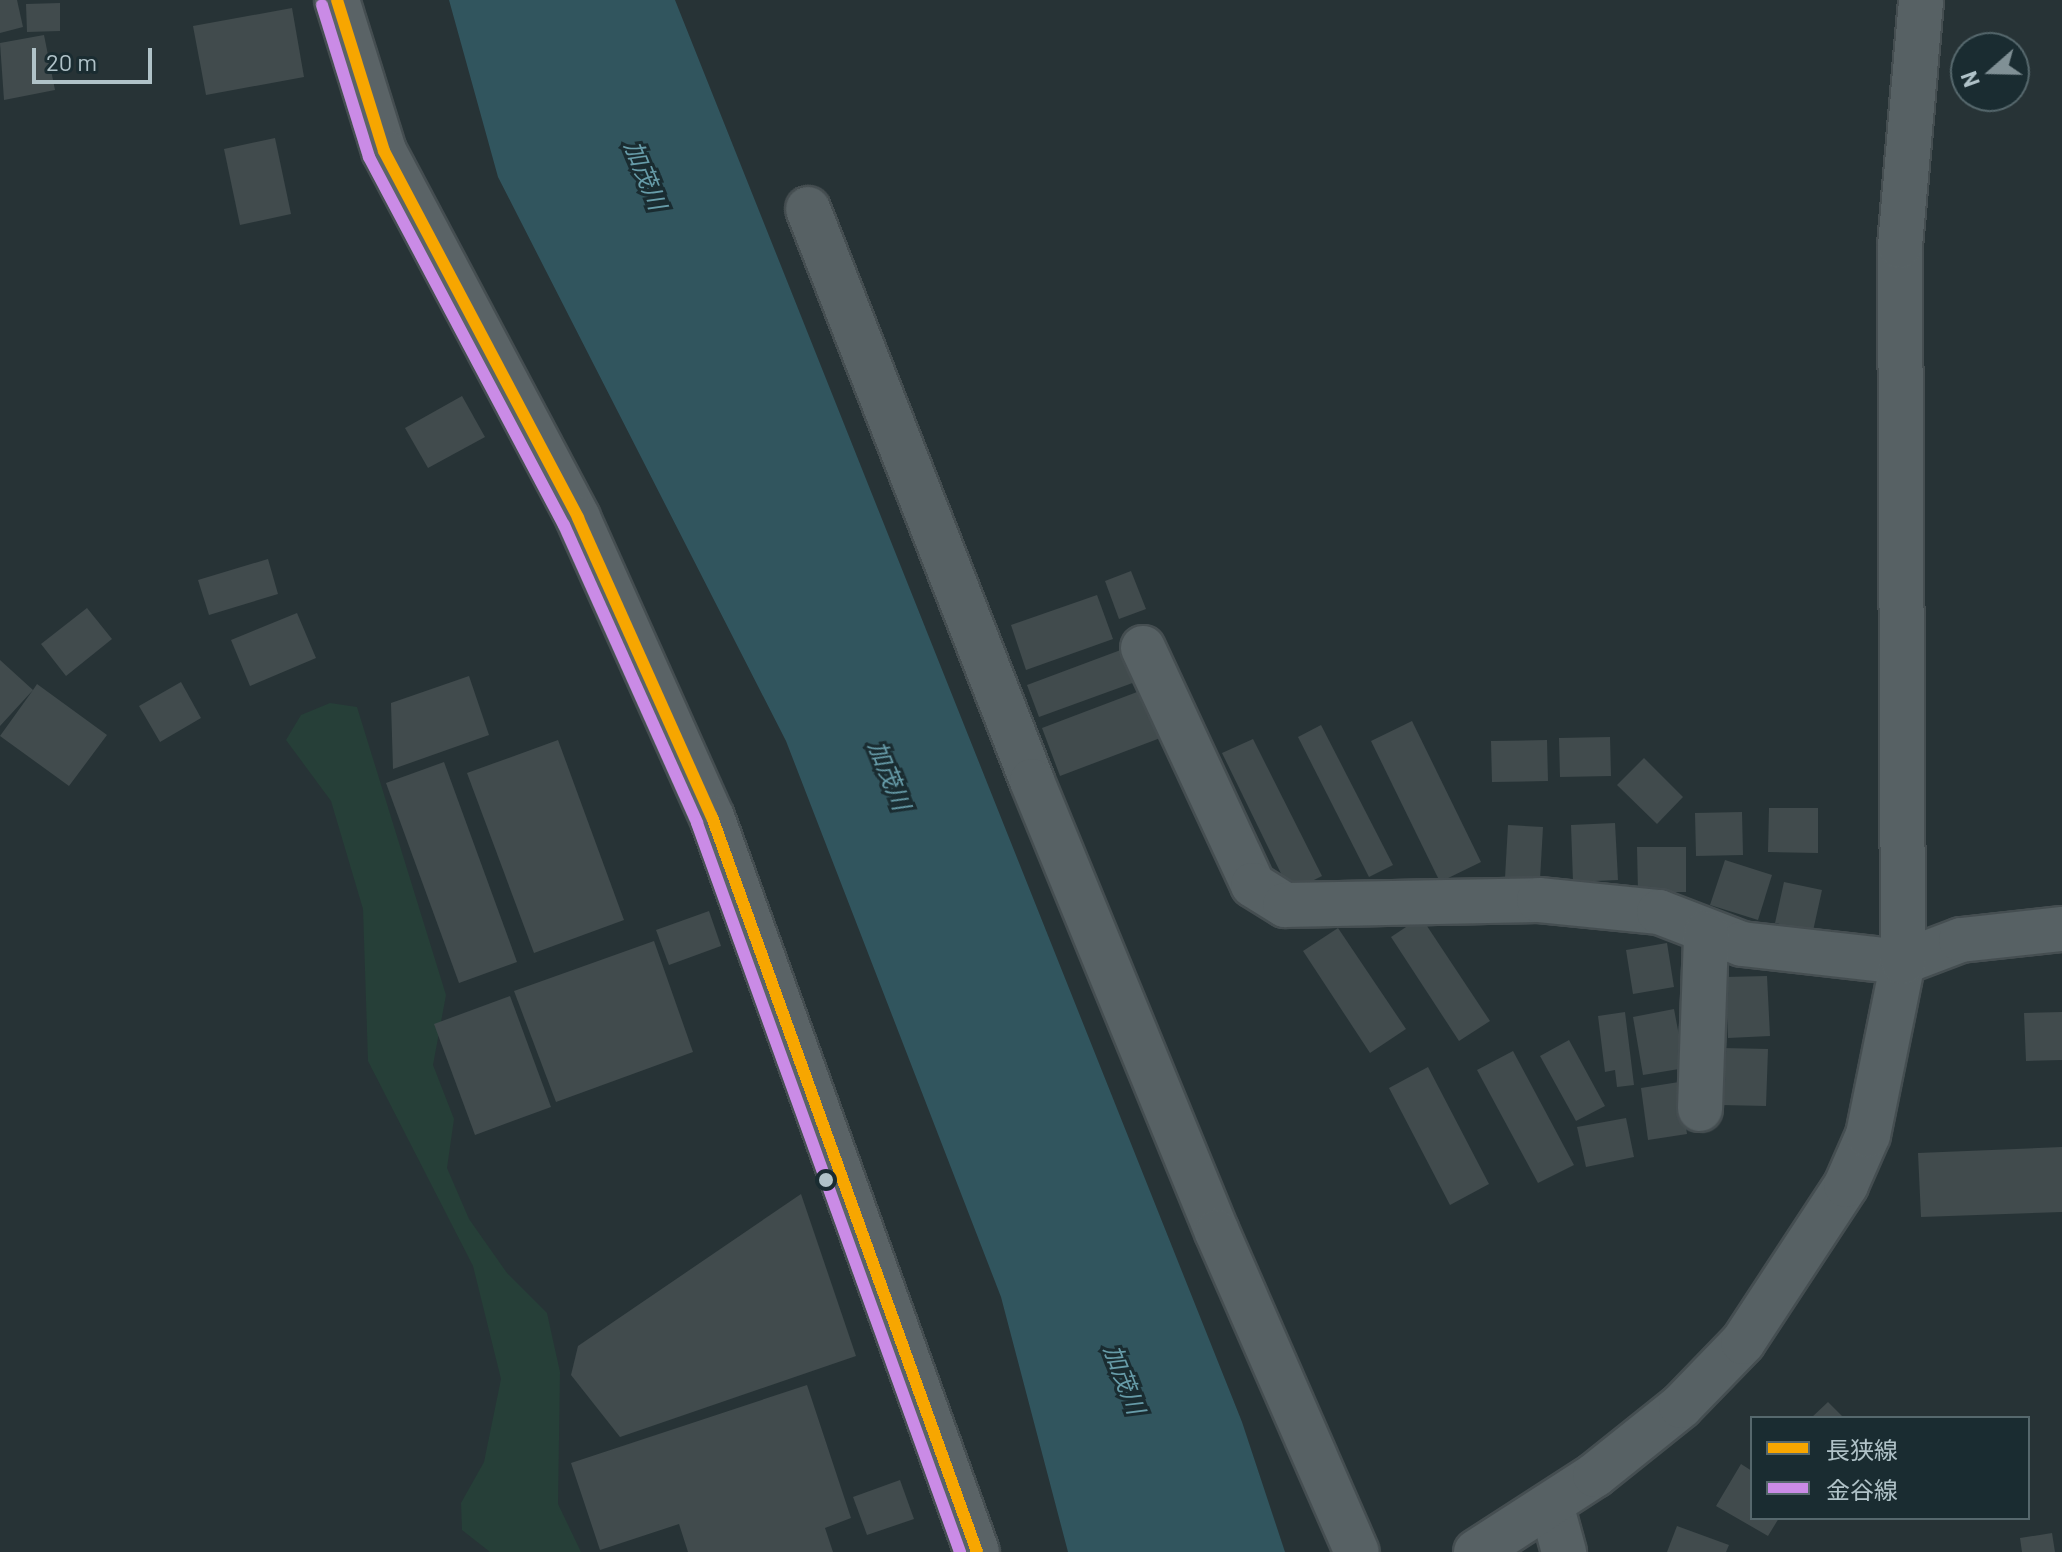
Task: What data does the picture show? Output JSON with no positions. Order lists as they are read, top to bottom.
{
  "water": ["加茂川"],
  "lines": ["transit line 長狭線", "transit line 金谷線"],
  "legend": ["長狭線", "金谷線"],
  "scale_bar": "20 m",
  "north": "left"
}
